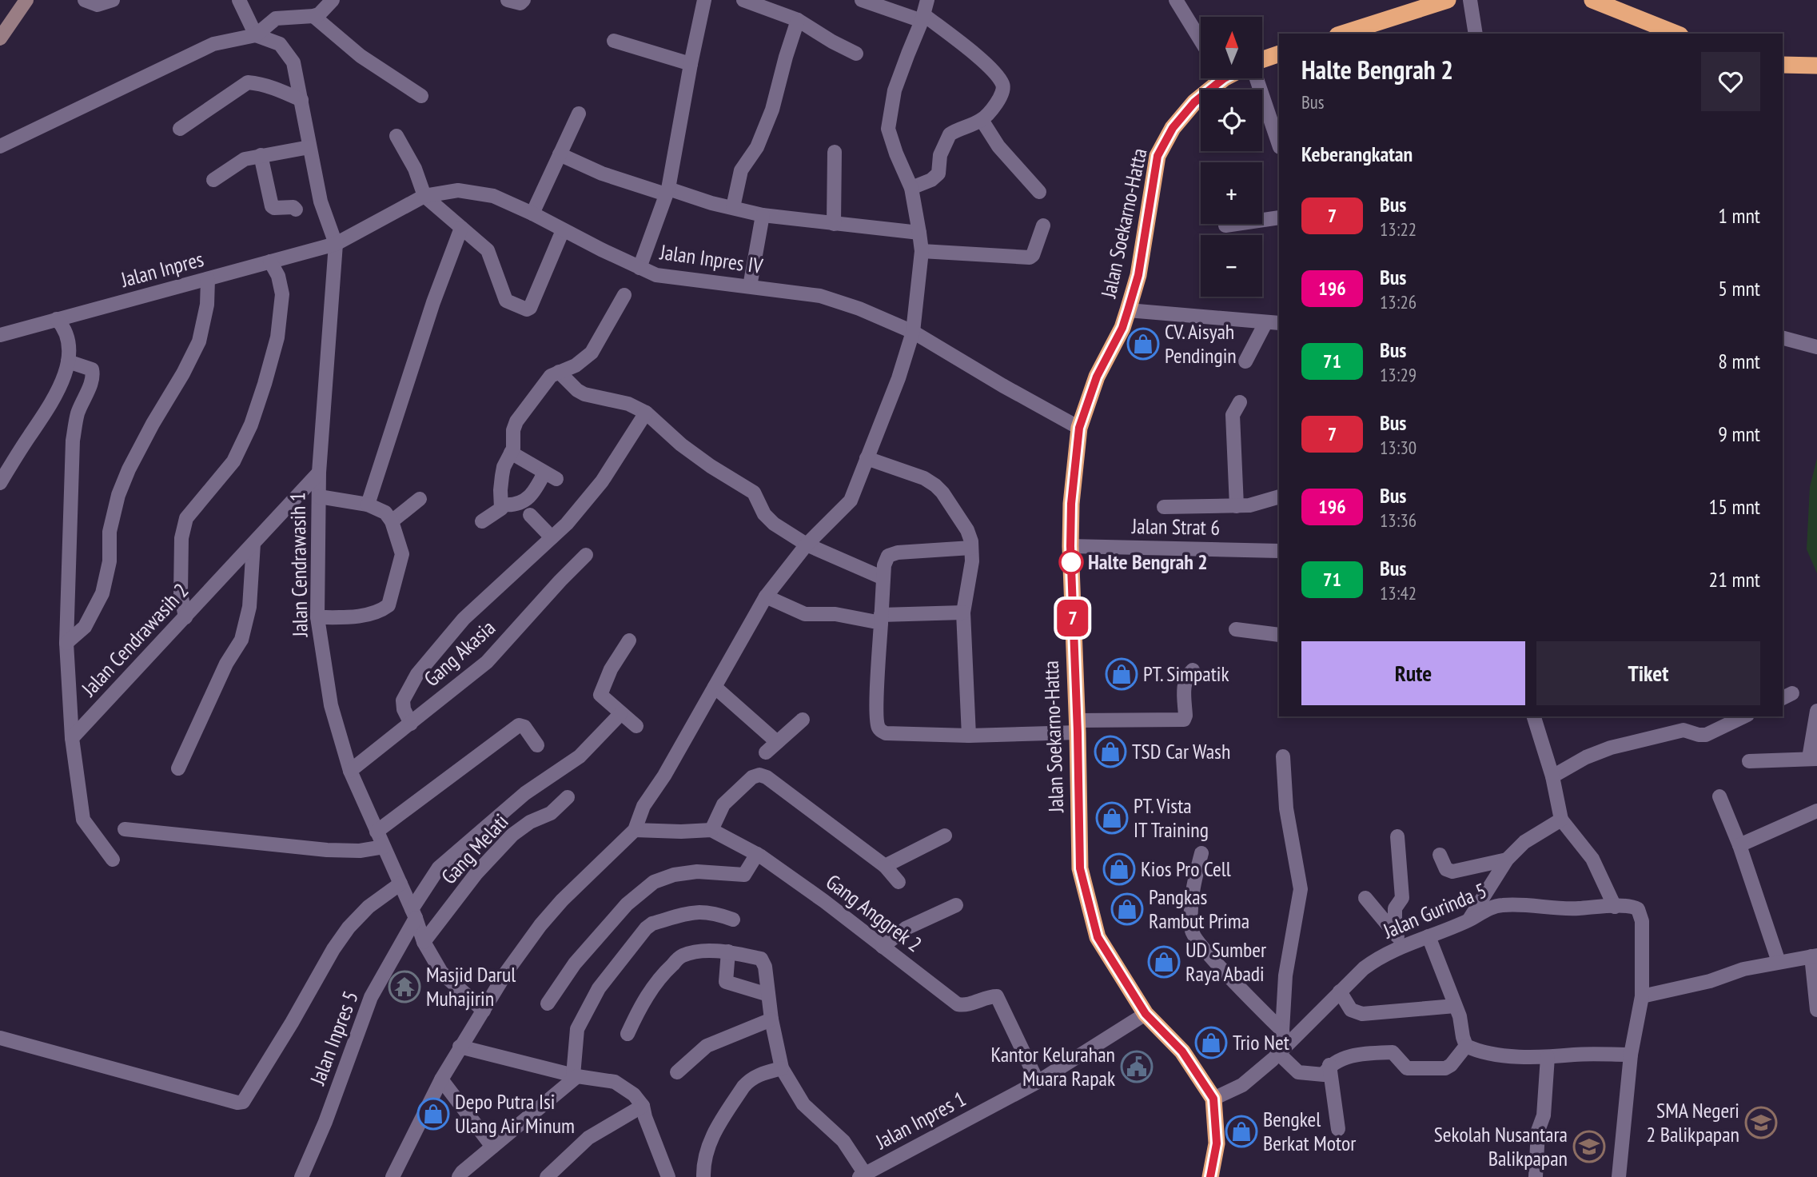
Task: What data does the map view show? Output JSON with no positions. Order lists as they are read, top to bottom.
{
  "streets": {
    "highway": ["Jalan Soekarno-Hatta"],
    "street": [
      "Jalan Inpres IV",
      "Jalan Inpres",
      "Jalan Strat 6",
      "Jalan Cendrawasih 1",
      "Jalan Cendrawasih 2",
      "Gang Akasia",
      "Gang Melati",
      "Jalan Gurinda 5",
      "Gang Anggrek 2",
      "Jalan Inpres 5",
      "Jalan Inpres 1"
    ]
  },
  "crossings": [
    ["Jalan Soekarno-Hatta", "Jalan Inpres IV"],
    ["Jalan Soekarno-Hatta", "Jalan Strat 6"],
    ["Jalan Soekarno-Hatta", "Jalan Gurinda 5"],
    ["Jalan Soekarno-Hatta", "Jalan Inpres 1"],
    ["Jalan Inpres IV", "Jalan Inpres"],
    ["Jalan Inpres IV", "Jalan Cendrawasih 1"],
    ["Jalan Inpres", "Jalan Cendrawasih 1"],
    ["Jalan Cendrawasih 1", "Jalan Cendrawasih 2"],
    ["Jalan Cendrawasih 1", "Gang Akasia"],
    ["Jalan Cendrawasih 1", "Gang Melati"],
    ["Jalan Cendrawasih 1", "Jalan Inpres 5"],
    ["Gang Anggrek 2", "Jalan Inpres 1"]
  ],
  "places": {
    "shop": [
      "CV. Aisyah Pendingin",
      "PT. Simpatik",
      "TSD Car Wash",
      "PT. Vista IT Training",
      "Kios Pro Cell",
      "Pangkas Rambut Prima",
      "UD Sumber Raya Abadi",
      "Trio Net",
      "Depo Putra Isi Ulang Air Minum",
      "Bengkel Berkat Motor"
    ],
    "other": ["Halte Bengrah 2"],
    "temple": ["Masjid Darul Muhajirin"],
    "public building": ["Kantor Kelurahan Muara Rapak"],
    "school or university": ["SMA Negeri 2 Balikpapan", "Sekolah Nusantara Balikpapan"]
  },
  "lines": ["bus line 7"],
  "north": "top",
  "page": {
    "on_map": "7",
    "map_buttons": ["+", "−"],
    "heading": [
      ["Halte Bengrah 2", "Bus"],
      "Keberangkatan"
    ],
    "list": [
      {
        "mark": "7",
        "name": "Bus",
        "note": "13:22",
        "value": "1 mnt"
      },
      {
        "mark": "196",
        "name": "Bus",
        "note": "13:26",
        "value": "5 mnt"
      },
      {
        "mark": "71",
        "name": "Bus",
        "note": "13:29",
        "value": "8 mnt"
      },
      {
        "mark": "7",
        "name": "Bus",
        "note": "13:30",
        "value": "9 mnt"
      },
      {
        "mark": "196",
        "name": "Bus",
        "note": "13:36",
        "value": "15 mnt"
      },
      {
        "mark": "71",
        "name": "Bus",
        "note": "13:42",
        "value": "21 mnt"
      }
    ],
    "buttons": ["Rute", "Tiket"]
  }
}
